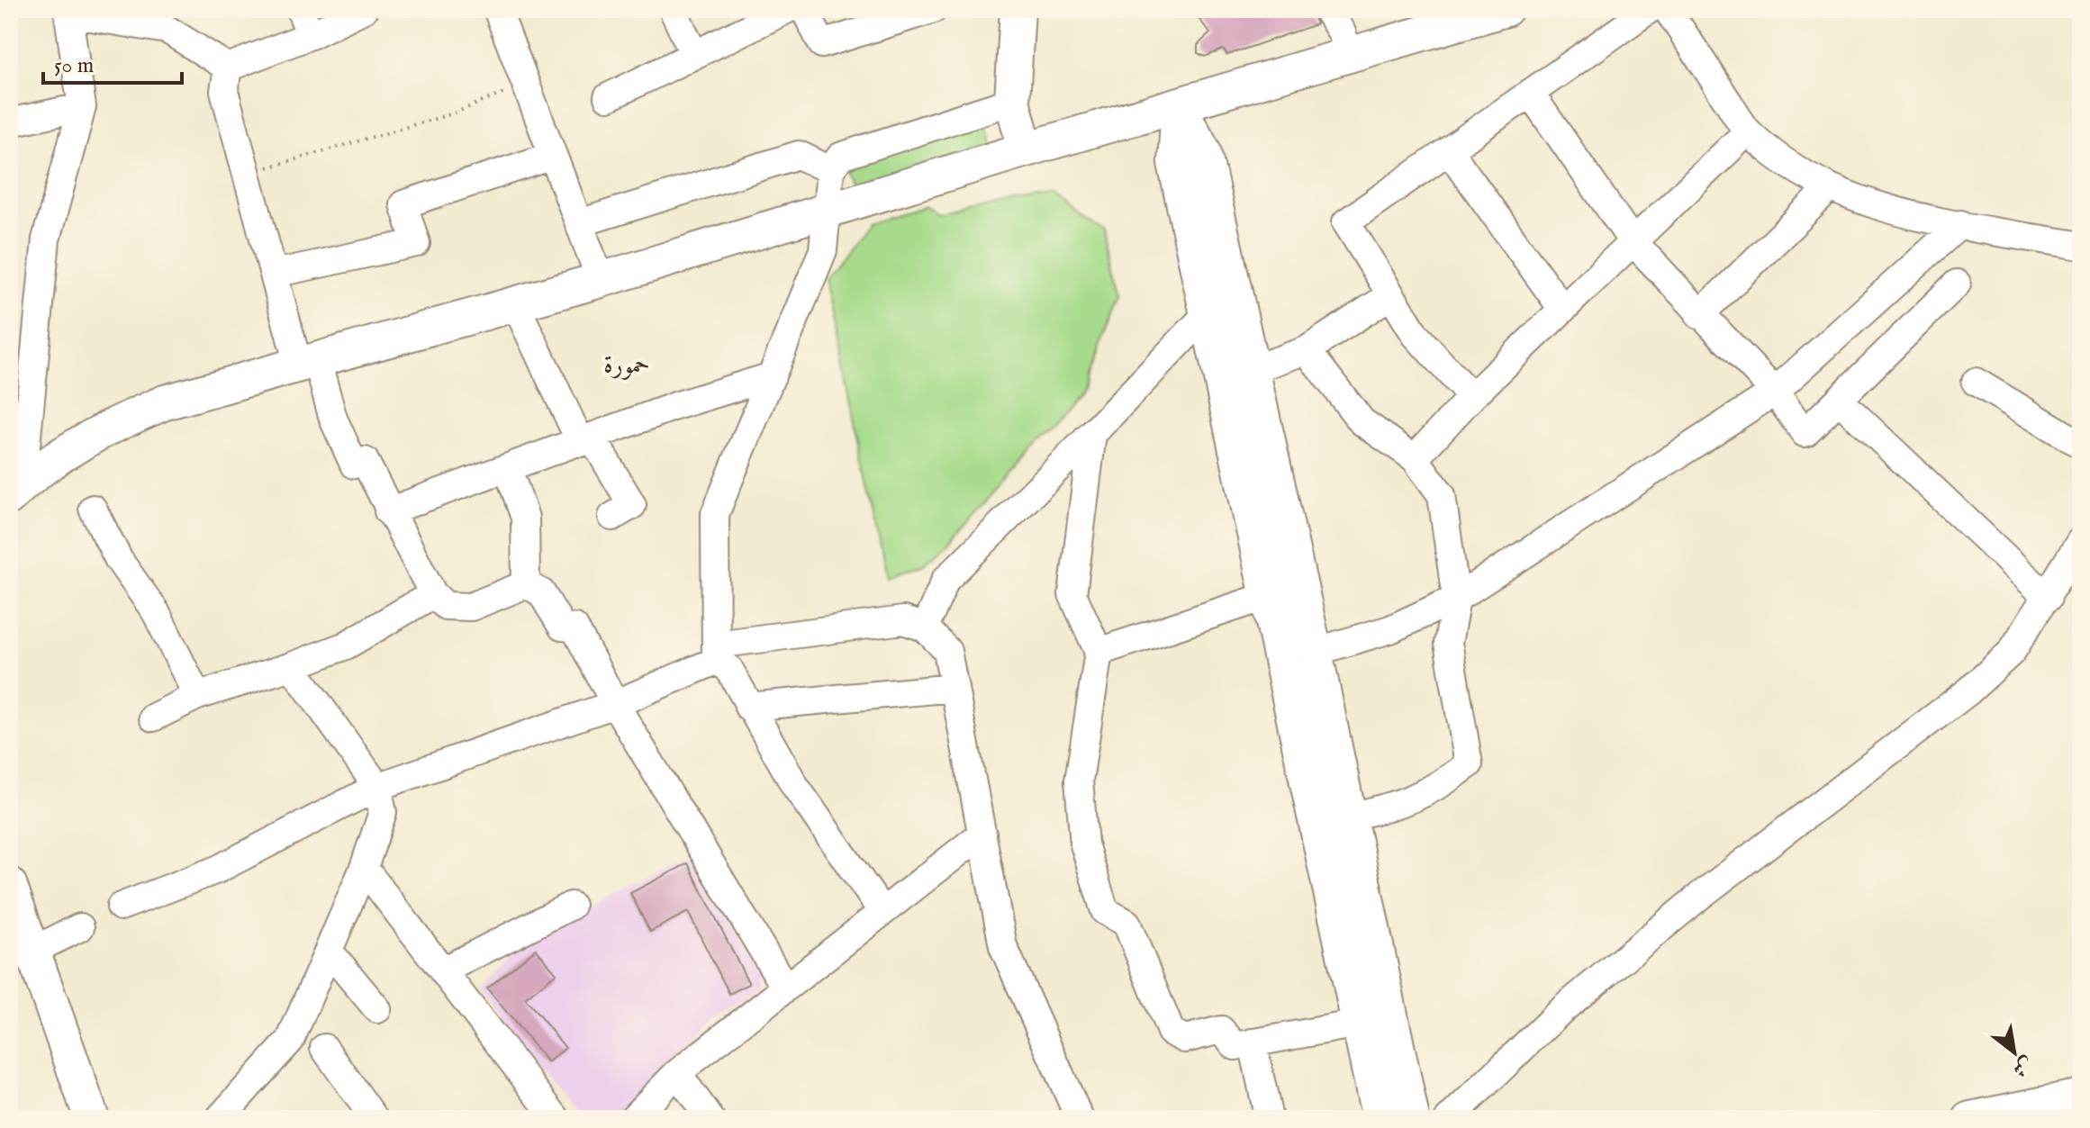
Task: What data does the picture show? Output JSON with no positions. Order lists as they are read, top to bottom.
{
  "districts": ["حمورة"],
  "scale_bar": "50 m",
  "north": "bottom right"
}
